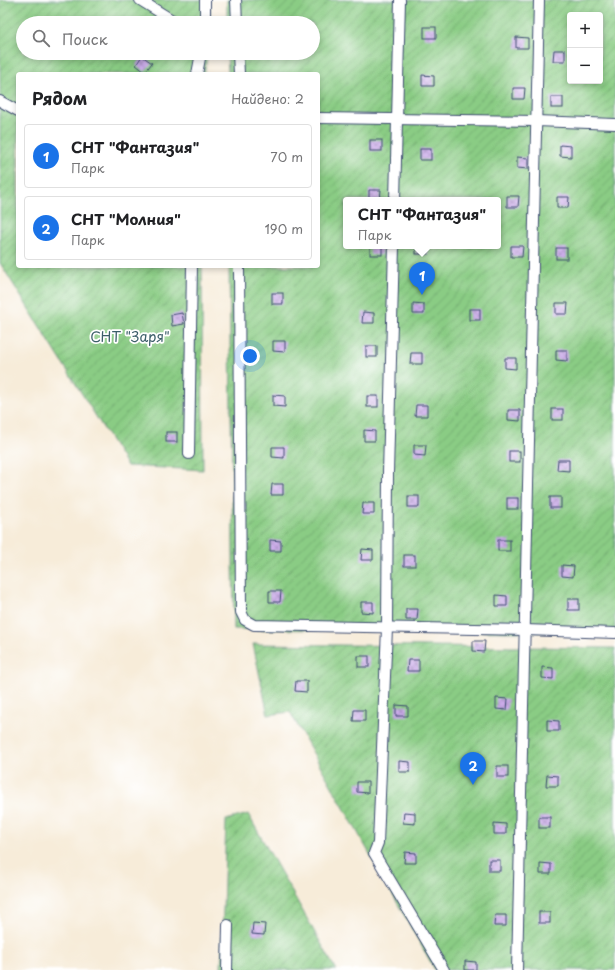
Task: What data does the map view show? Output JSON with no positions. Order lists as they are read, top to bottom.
{
  "parks": ["СНТ \"Заря\""],
  "page": {
    "map_buttons": ["+", "−"],
    "search": "Поиск",
    "heading": ["Рядом", "Найдено: 2"],
    "list": [
      {
        "mark": "1",
        "name": "СНТ \"Фантазия\"",
        "note": "Парк",
        "value": "70 m"
      },
      {
        "mark": "2",
        "name": "СНТ \"Молния\"",
        "note": "Парк",
        "value": "190 m"
      }
    ],
    "popup": ["СНТ \"Фантазия\"", "Парк"],
    "pins": ["1", "2"]
  }
}
